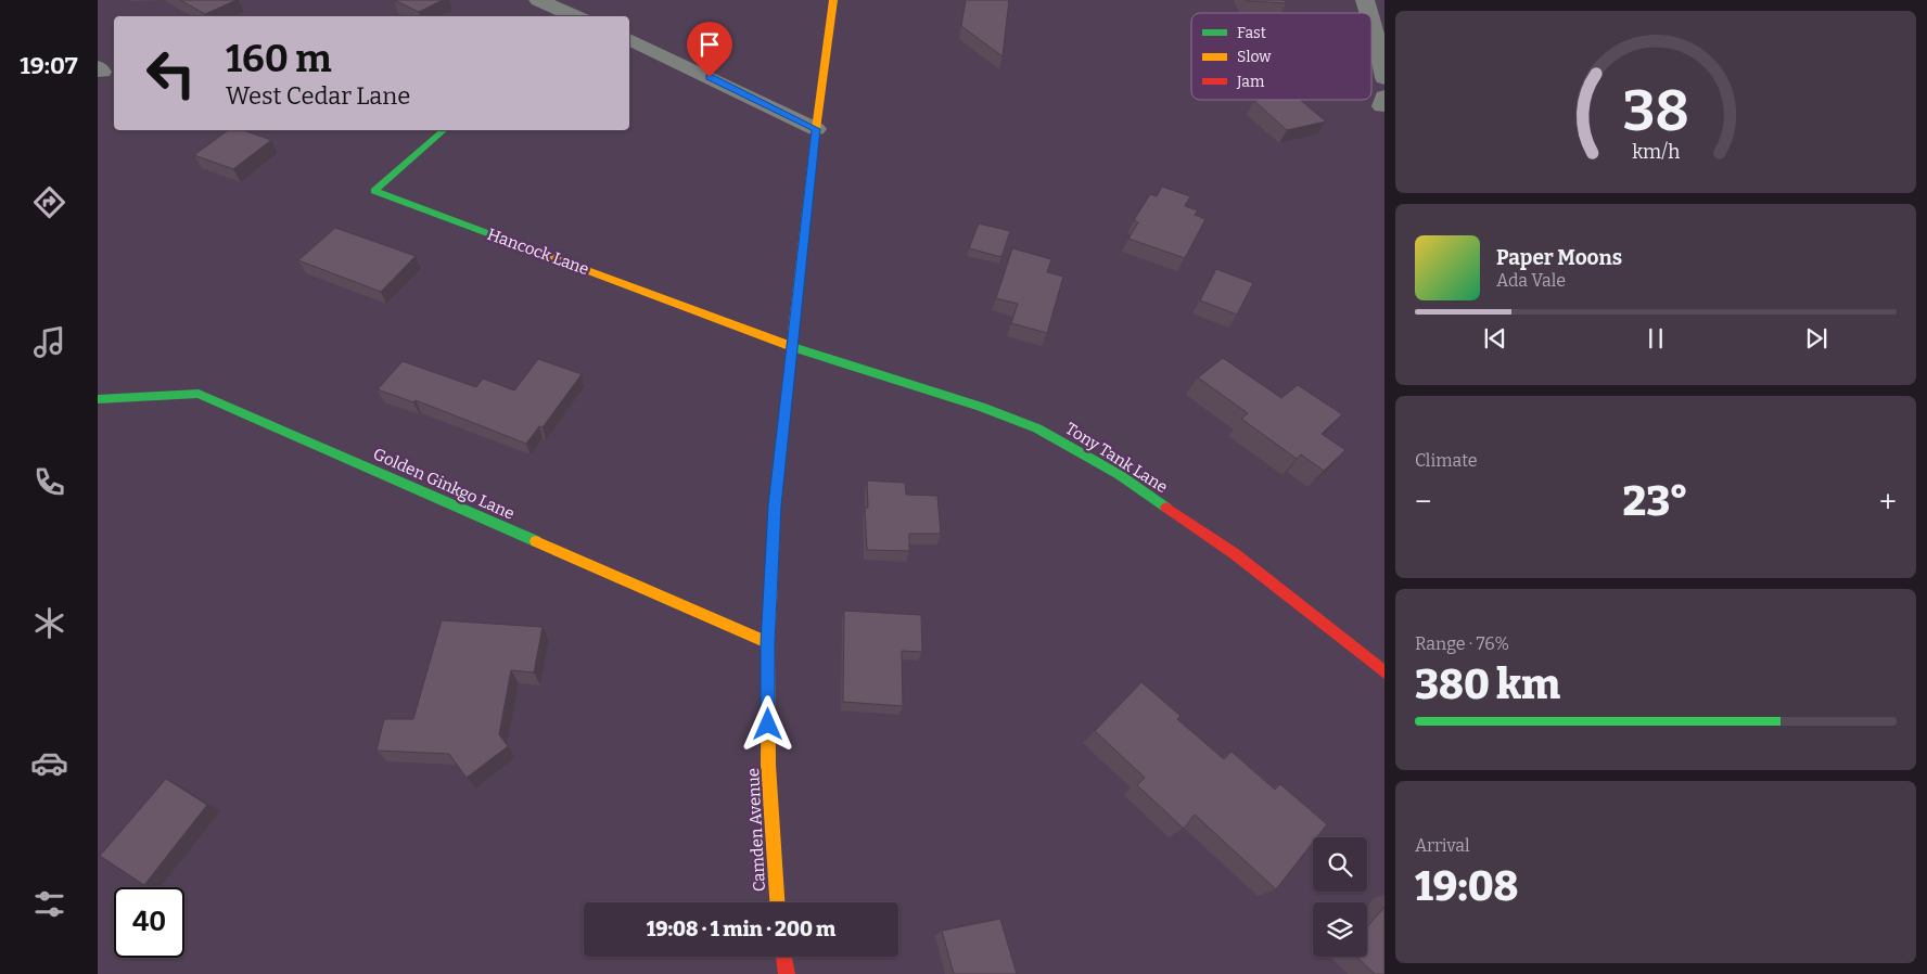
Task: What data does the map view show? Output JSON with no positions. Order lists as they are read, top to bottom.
{
  "streets": {
    "street": [
      "Hancock Lane",
      "Tony Tank Lane",
      "Golden Ginkgo Lane",
      "Camden Avenue"
    ]
  },
  "crossings": [
    ["Hancock Lane", "Tony Tank Lane"],
    ["Hancock Lane", "Camden Avenue"],
    ["Tony Tank Lane", "Camden Avenue"],
    ["Golden Ginkgo Lane", "Camden Avenue"]
  ],
  "legend": ["Fast", "Slow", "Jam"],
  "page": {
    "tabs": "19:07",
    "turn": ["160 m", "West Cedar Lane"],
    "song": ["Paper Moons", "Ada Vale"],
    "tile": [
      "Climate",
      ["Range · 76%", "380 km"],
      ["Arrival", "19:08"]
    ],
    "heat": ["−", "23°", "+"],
    "limit": "40",
    "trip": "19:08 · 1 min · 200 m",
    "gauge": ["38", "km/h"]
  }
}
